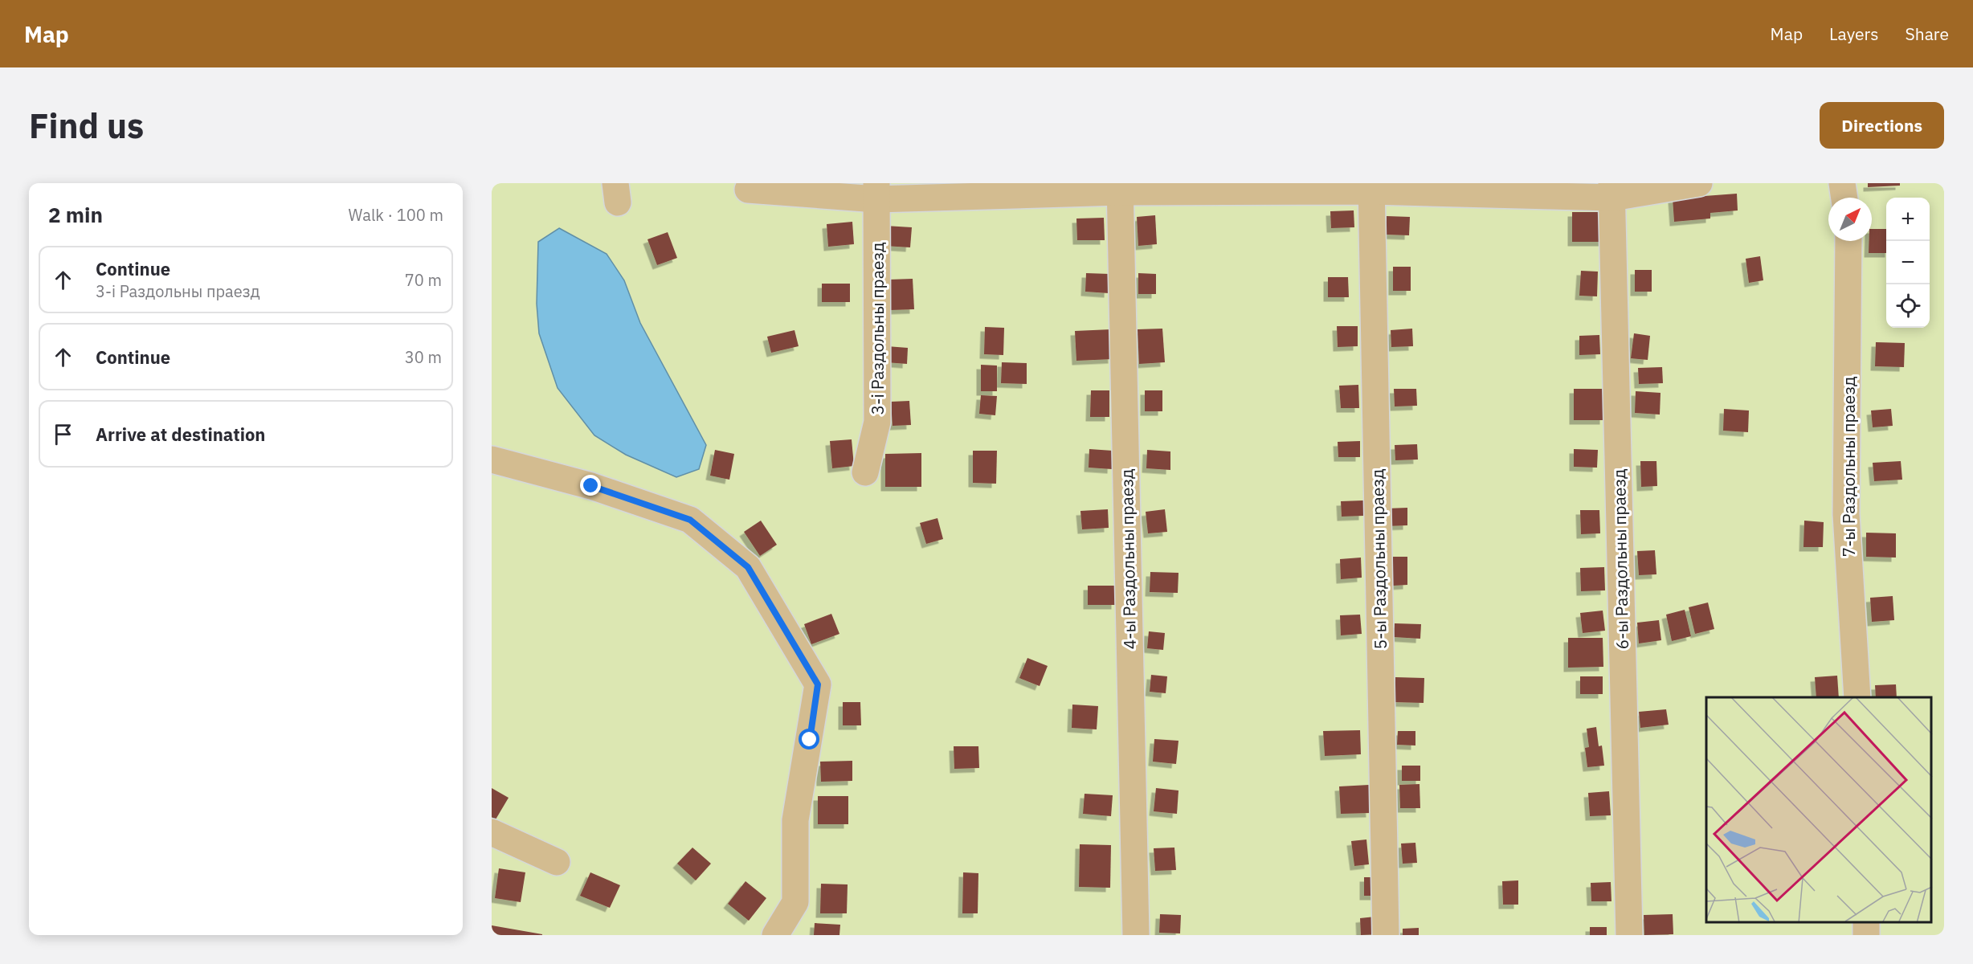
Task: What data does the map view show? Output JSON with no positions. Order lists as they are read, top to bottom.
{
  "streets": {
    "lane": [
      "3-і Раздольны праезд",
      "7-ы Раздольны праезд",
      "4-ы Раздольны праезд",
      "5-ы Раздольны праезд",
      "6-ы Раздольны праезд"
    ]
  },
  "north": "top right",
  "page": {
    "header": "Map",
    "nav": ["Map", "Layers", "Share"],
    "buttons": "Directions",
    "title": "Find us",
    "heading": ["2 min", "Walk · 100 m"],
    "map_buttons": ["+", "−"],
    "list": [
      ["Continue", "3-і Раздольны праезд", "70 m"],
      ["Continue", "30 m"],
      "Arrive at destination"
    ]
  }
}
